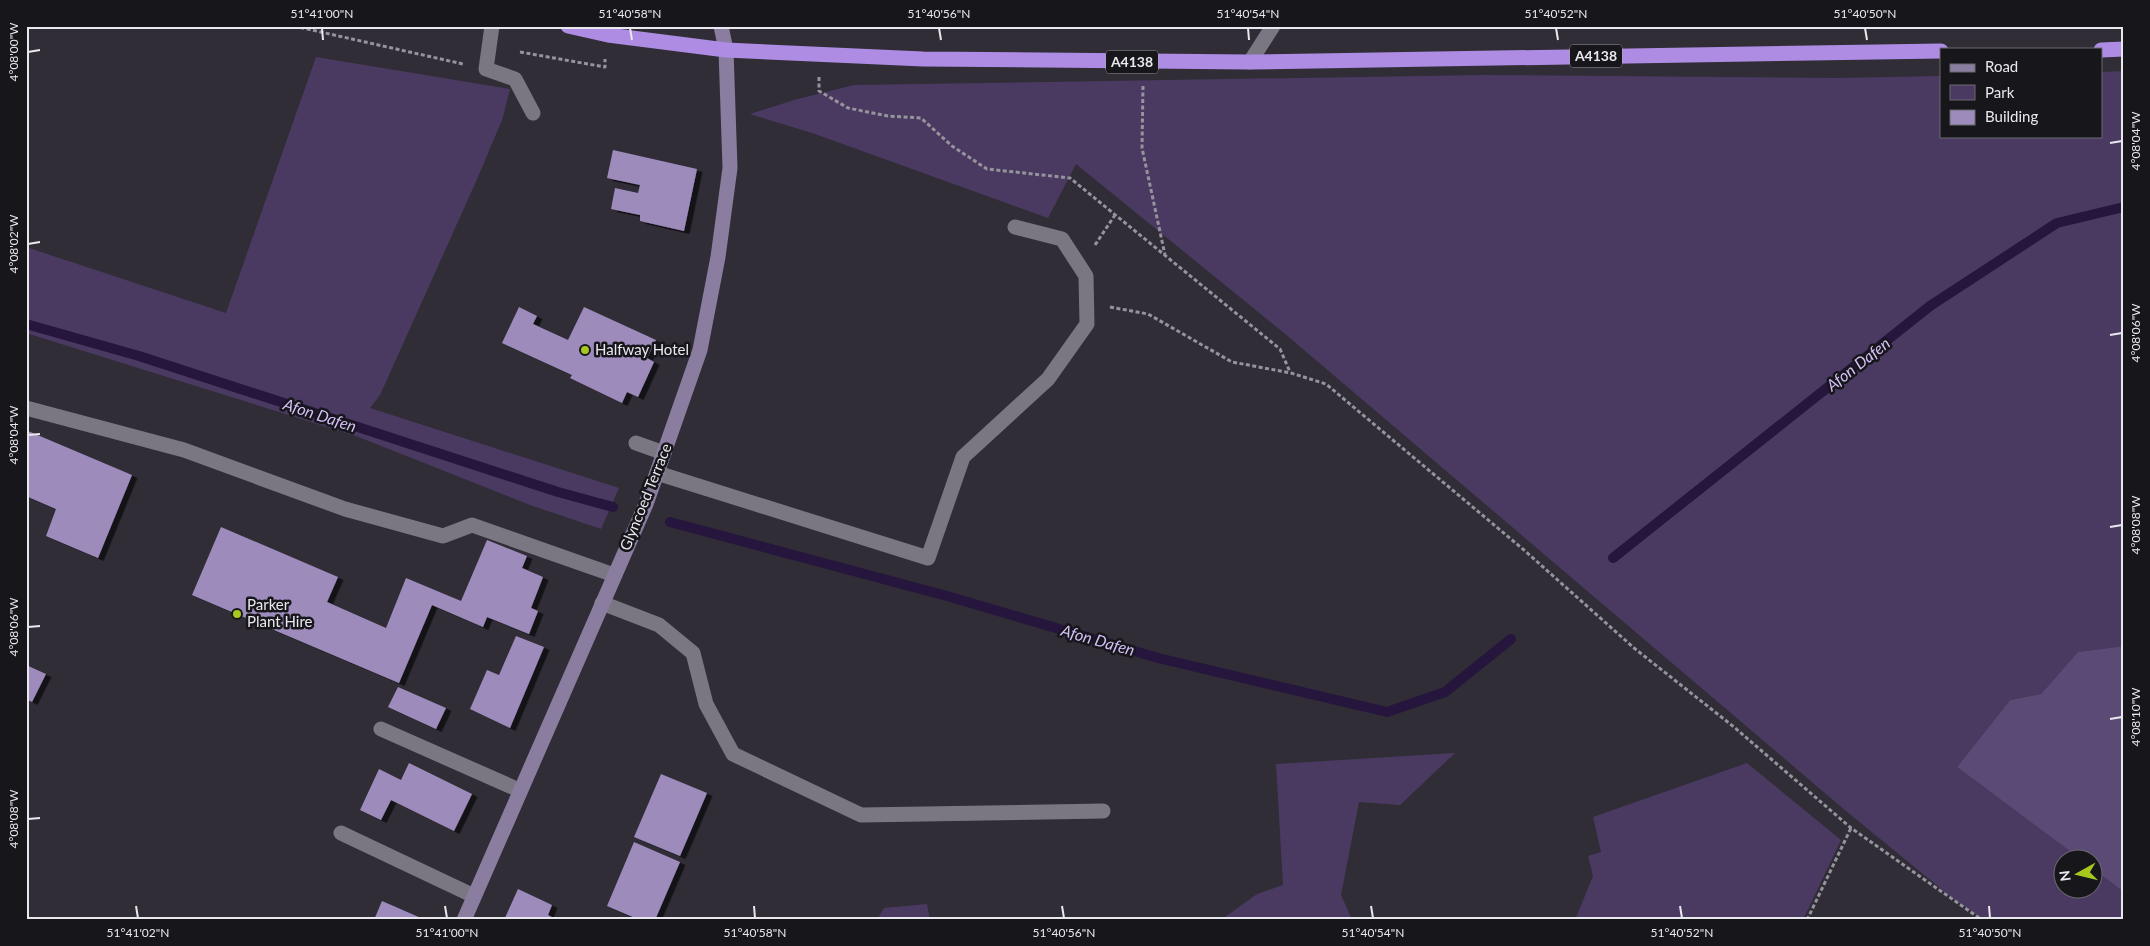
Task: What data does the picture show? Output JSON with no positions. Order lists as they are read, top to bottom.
{
  "streets": {
    "highway": ["A4138"],
    "street": ["Glyncoed Terrace"]
  },
  "crossings": [
    ["A4138", "Glyncoed Terrace"]
  ],
  "water": ["Afon Dafen"],
  "places": ["Halfway Hotel", "Parker Plant Hire"],
  "legend": ["Road", "Park", "Building"],
  "north": "left",
  "coordinates": [
    "51°41'00\"N",
    "51°40'58\"N",
    "51°40'56\"N",
    "51°40'54\"N",
    "51°40'52\"N",
    "51°40'50\"N",
    "4°08'00\"W",
    "4°08'04\"W",
    "4°08'02\"W",
    "4°08'06\"W",
    "4°08'08\"W",
    "4°08'10\"W",
    "51°41'02\"N"
  ]
}
